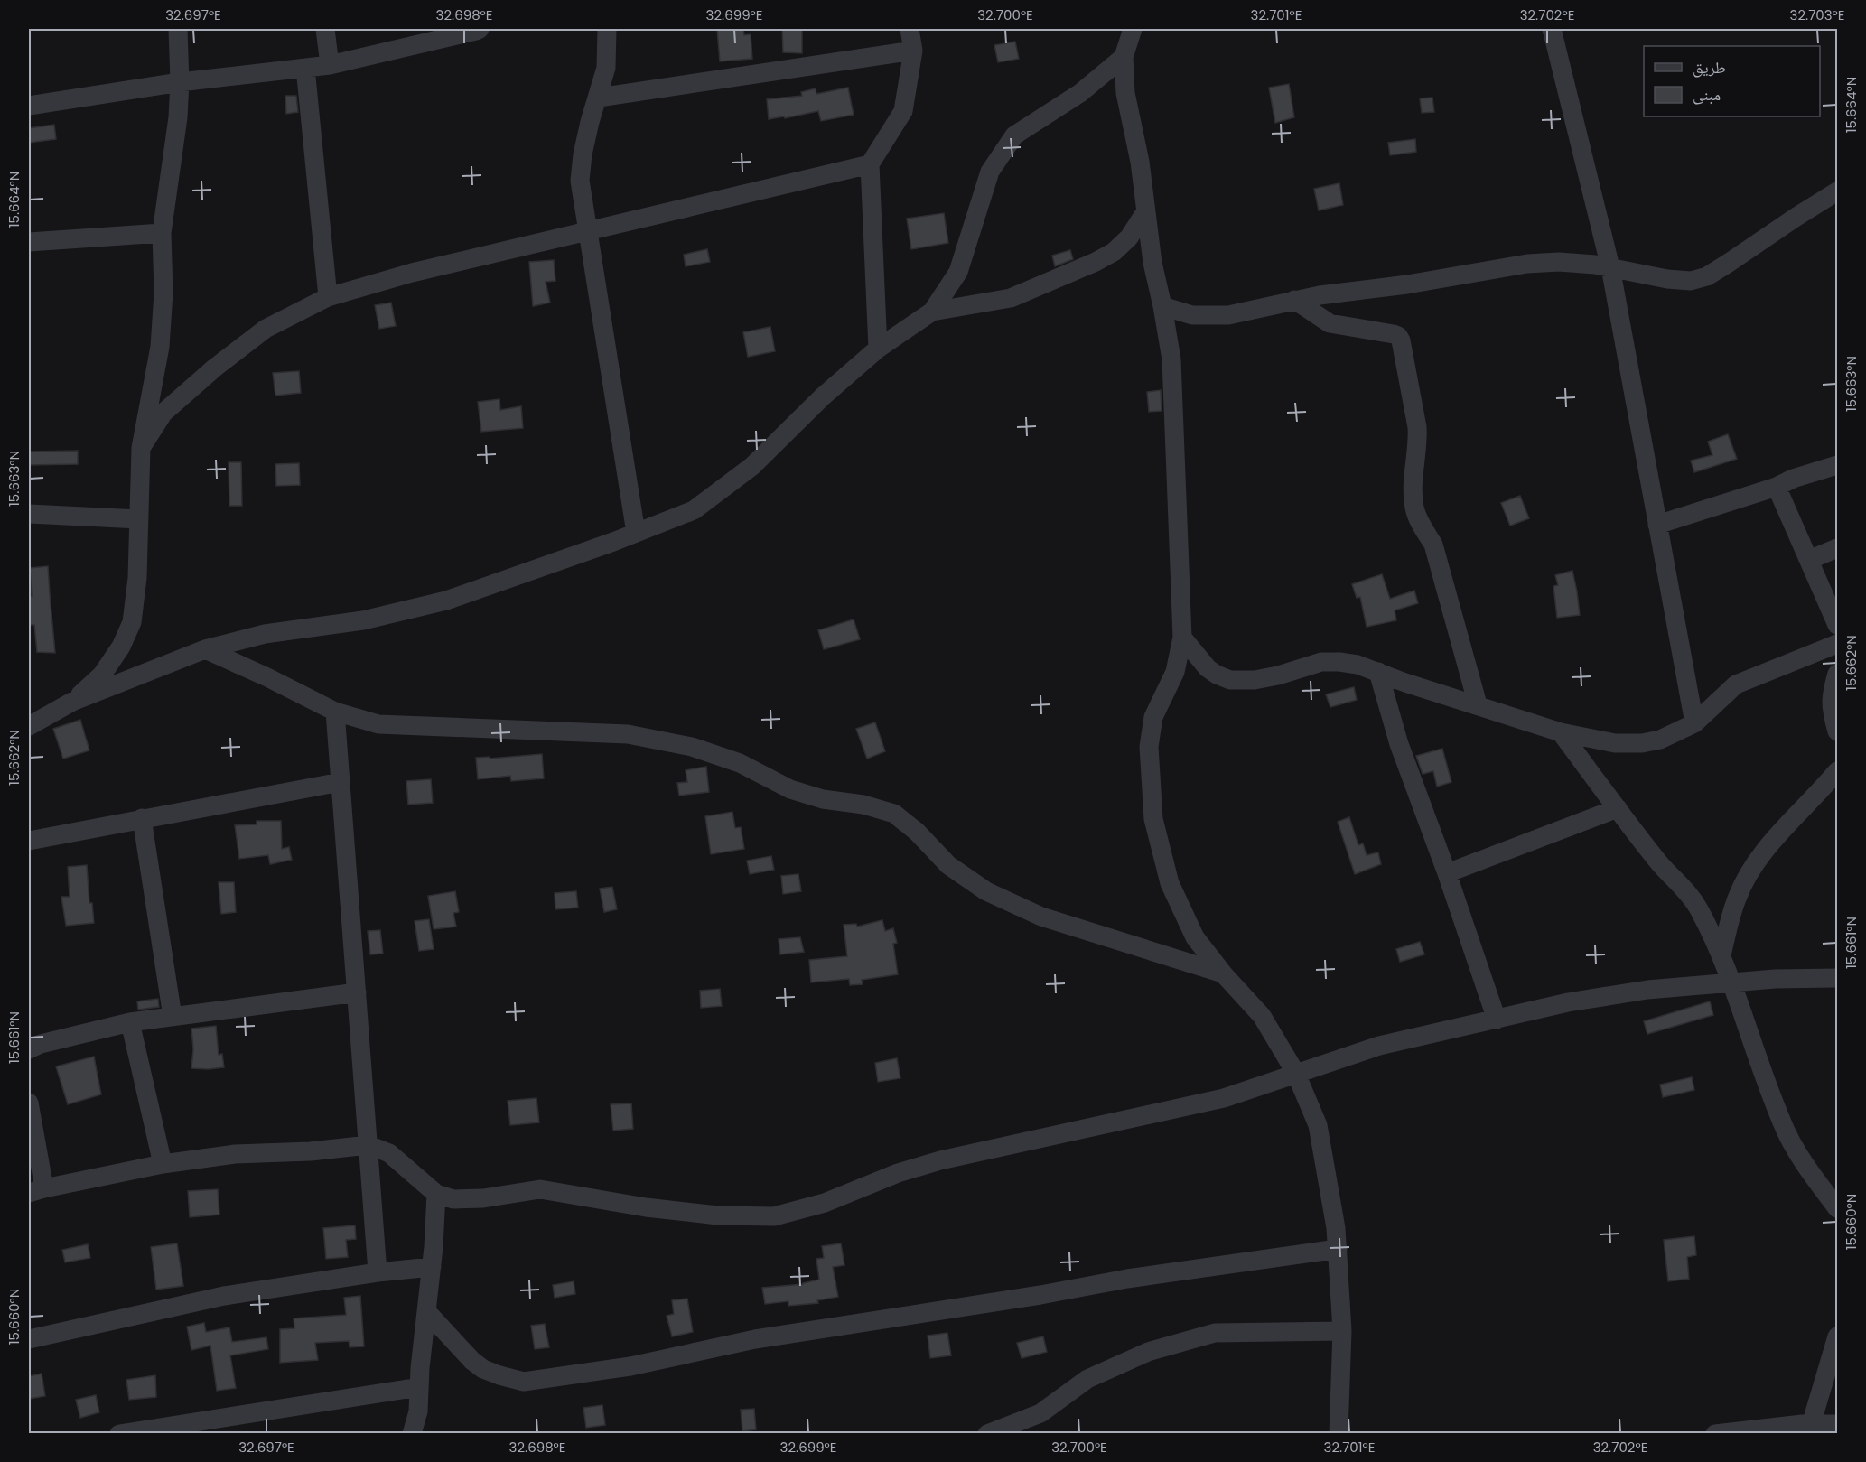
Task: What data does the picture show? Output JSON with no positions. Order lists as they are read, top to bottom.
{
  "legend": ["طريق", "مبنى"],
  "coordinates": [
    "32.697°E",
    "32.698°E",
    "32.699°E",
    "32.700°E",
    "32.701°E",
    "32.702°E",
    "32.703°E",
    "15.664°N",
    "15.663°N",
    "15.662°N",
    "15.661°N",
    "15.660°N"
  ]
}
